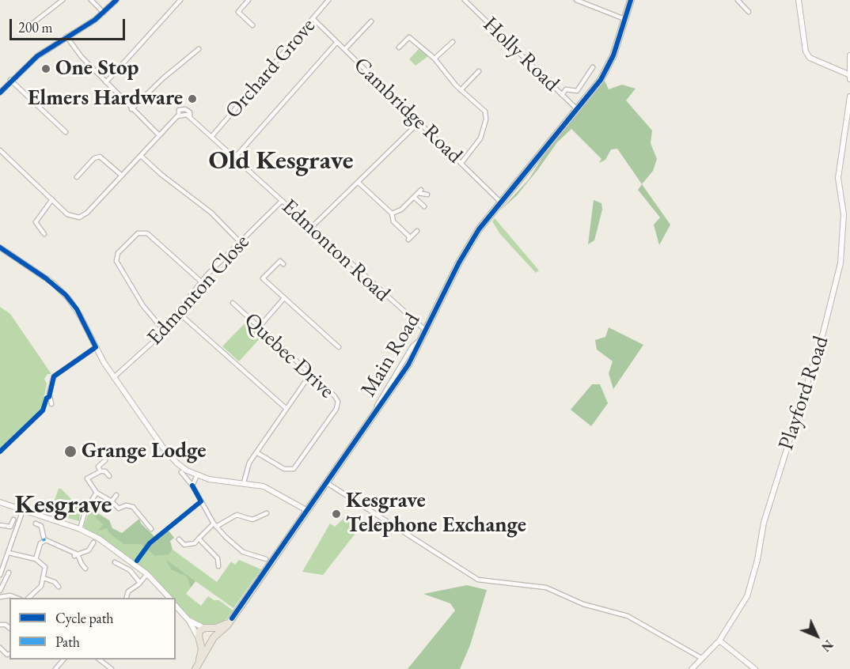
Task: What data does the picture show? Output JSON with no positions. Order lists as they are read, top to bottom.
{
  "streets": {
    "main road": ["Main Road"],
    "street": [
      "Holly Road",
      "Orchard Grove",
      "Cambridge Road",
      "Edmonton Road",
      "Edmonton Close",
      "Quebec Drive",
      "Playford Road"
    ]
  },
  "crossings": [
    ["Holly Road", "Main Road"],
    ["Orchard Grove", "Cambridge Road"],
    ["Orchard Grove", "Edmonton Road"],
    ["Cambridge Road", "Main Road"],
    ["Edmonton Road", "Edmonton Close"],
    ["Edmonton Road", "Main Road"]
  ],
  "districts": ["Old Kesgrave", "Kesgrave"],
  "places": [
    "One Stop",
    "Elmers Hardware",
    "Grange Lodge",
    "Kesgrave Telephone Exchange"
  ],
  "legend": ["Cycle path", "Path"],
  "scale_bar": "200 m",
  "north": "bottom right"
}
